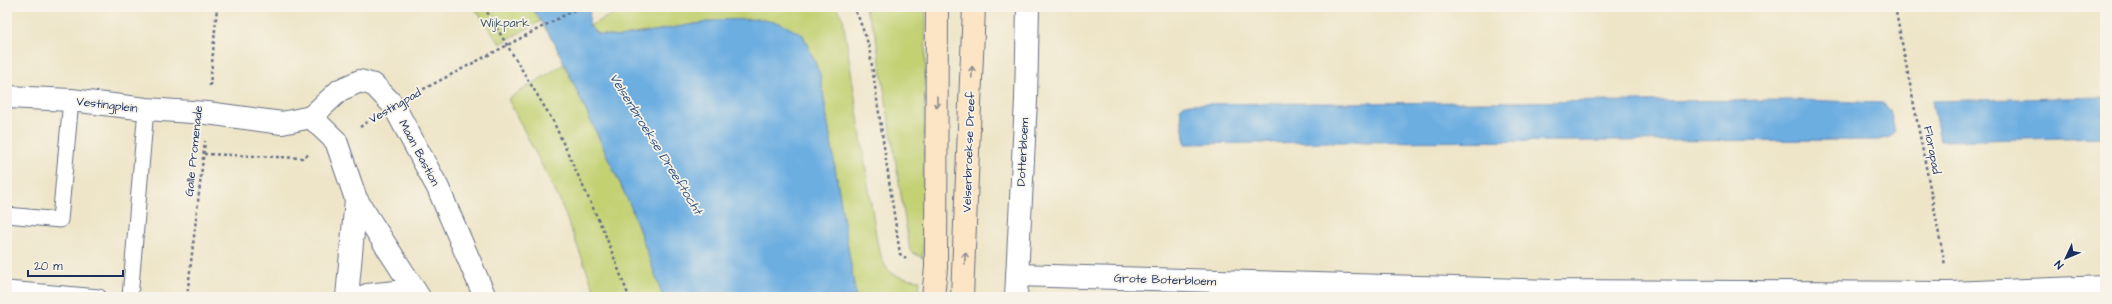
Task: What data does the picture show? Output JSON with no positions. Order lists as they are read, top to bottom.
{
  "streets": {
    "main road": ["Velserbroekse Dreef"],
    "street": [
      "Vestingplein",
      "Dotterbloem",
      "Maan Bastion",
      "Grote Boterbloem"
    ],
    "path": ["Vestingpad", "Florapad", "Galle Promenade"]
  },
  "crossings": [
    ["Vestingplein", "Galle Promenade"],
    ["Vestingpad", "Galle Promenade"],
    ["Vestingpad", "Maan Bastion"],
    ["Florapad", "Grote Boterbloem"],
    ["Dotterbloem", "Grote Boterbloem"]
  ],
  "water": ["Velserbroekse Dreeftocht"],
  "parks": ["Wijkpark"],
  "scale_bar": "20 m",
  "north": "bottom left"
}
